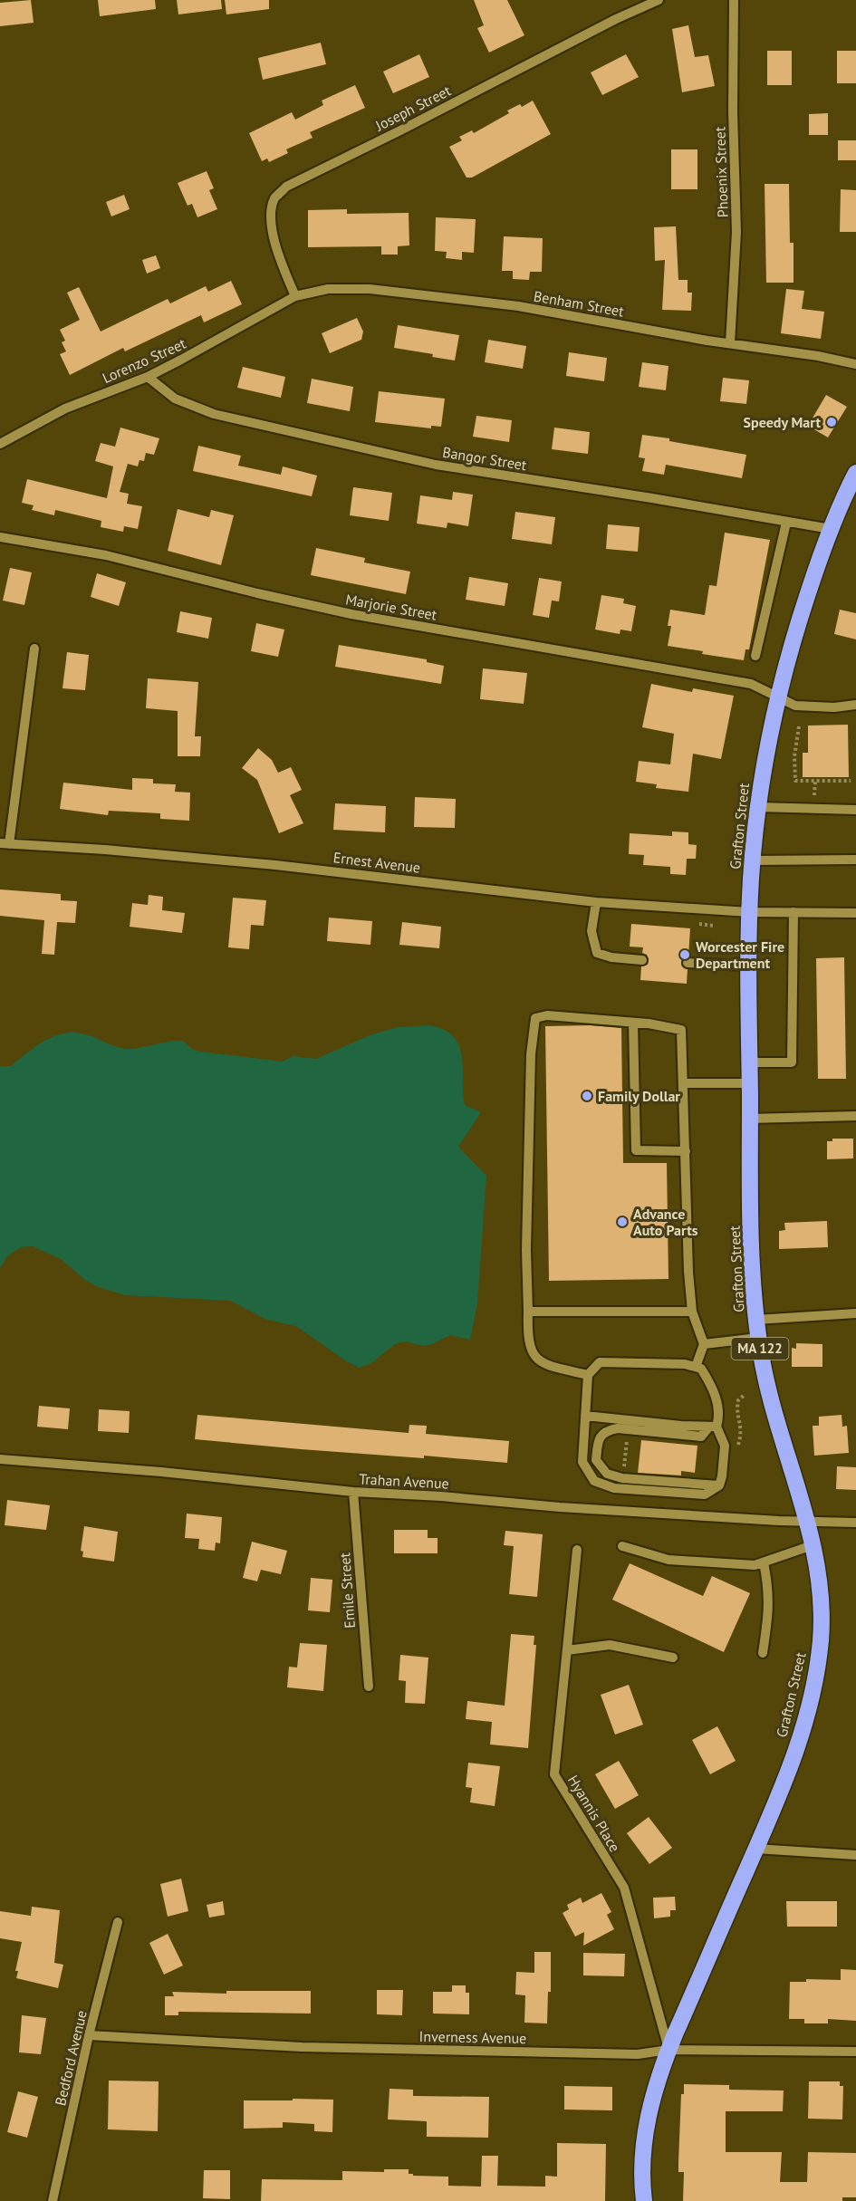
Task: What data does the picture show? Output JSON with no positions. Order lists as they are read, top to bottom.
{
  "streets": {
    "highway": ["Grafton Street", "MA 122"],
    "street": [
      "Joseph Street",
      "Phoenix Street",
      "Benham Street",
      "Lorenzo Street",
      "Bangor Street",
      "Marjorie Street",
      "Ernest Avenue",
      "Trahan Avenue",
      "Emile Street",
      "Hyannis Place",
      "Inverness Avenue",
      "Bedford Avenue"
    ]
  },
  "crossings": [
    ["Joseph Street", "Benham Street"],
    ["Joseph Street", "Lorenzo Street"],
    ["Phoenix Street", "Benham Street"],
    ["Benham Street", "Lorenzo Street"],
    ["Lorenzo Street", "Bangor Street"],
    ["Bangor Street", "Grafton Street"],
    ["Marjorie Street", "Grafton Street"],
    ["Grafton Street", "Ernest Avenue"],
    ["Grafton Street", "Trahan Avenue"],
    ["Grafton Street", "Hyannis Place"],
    ["Grafton Street", "Inverness Avenue"],
    ["Trahan Avenue", "Emile Street"],
    ["Hyannis Place", "Inverness Avenue"],
    ["Inverness Avenue", "Bedford Avenue"]
  ],
  "places": [
    "Speedy Mart",
    "Worcester Fire Department",
    "Family Dollar",
    "Advance Auto Parts"
  ]
}
